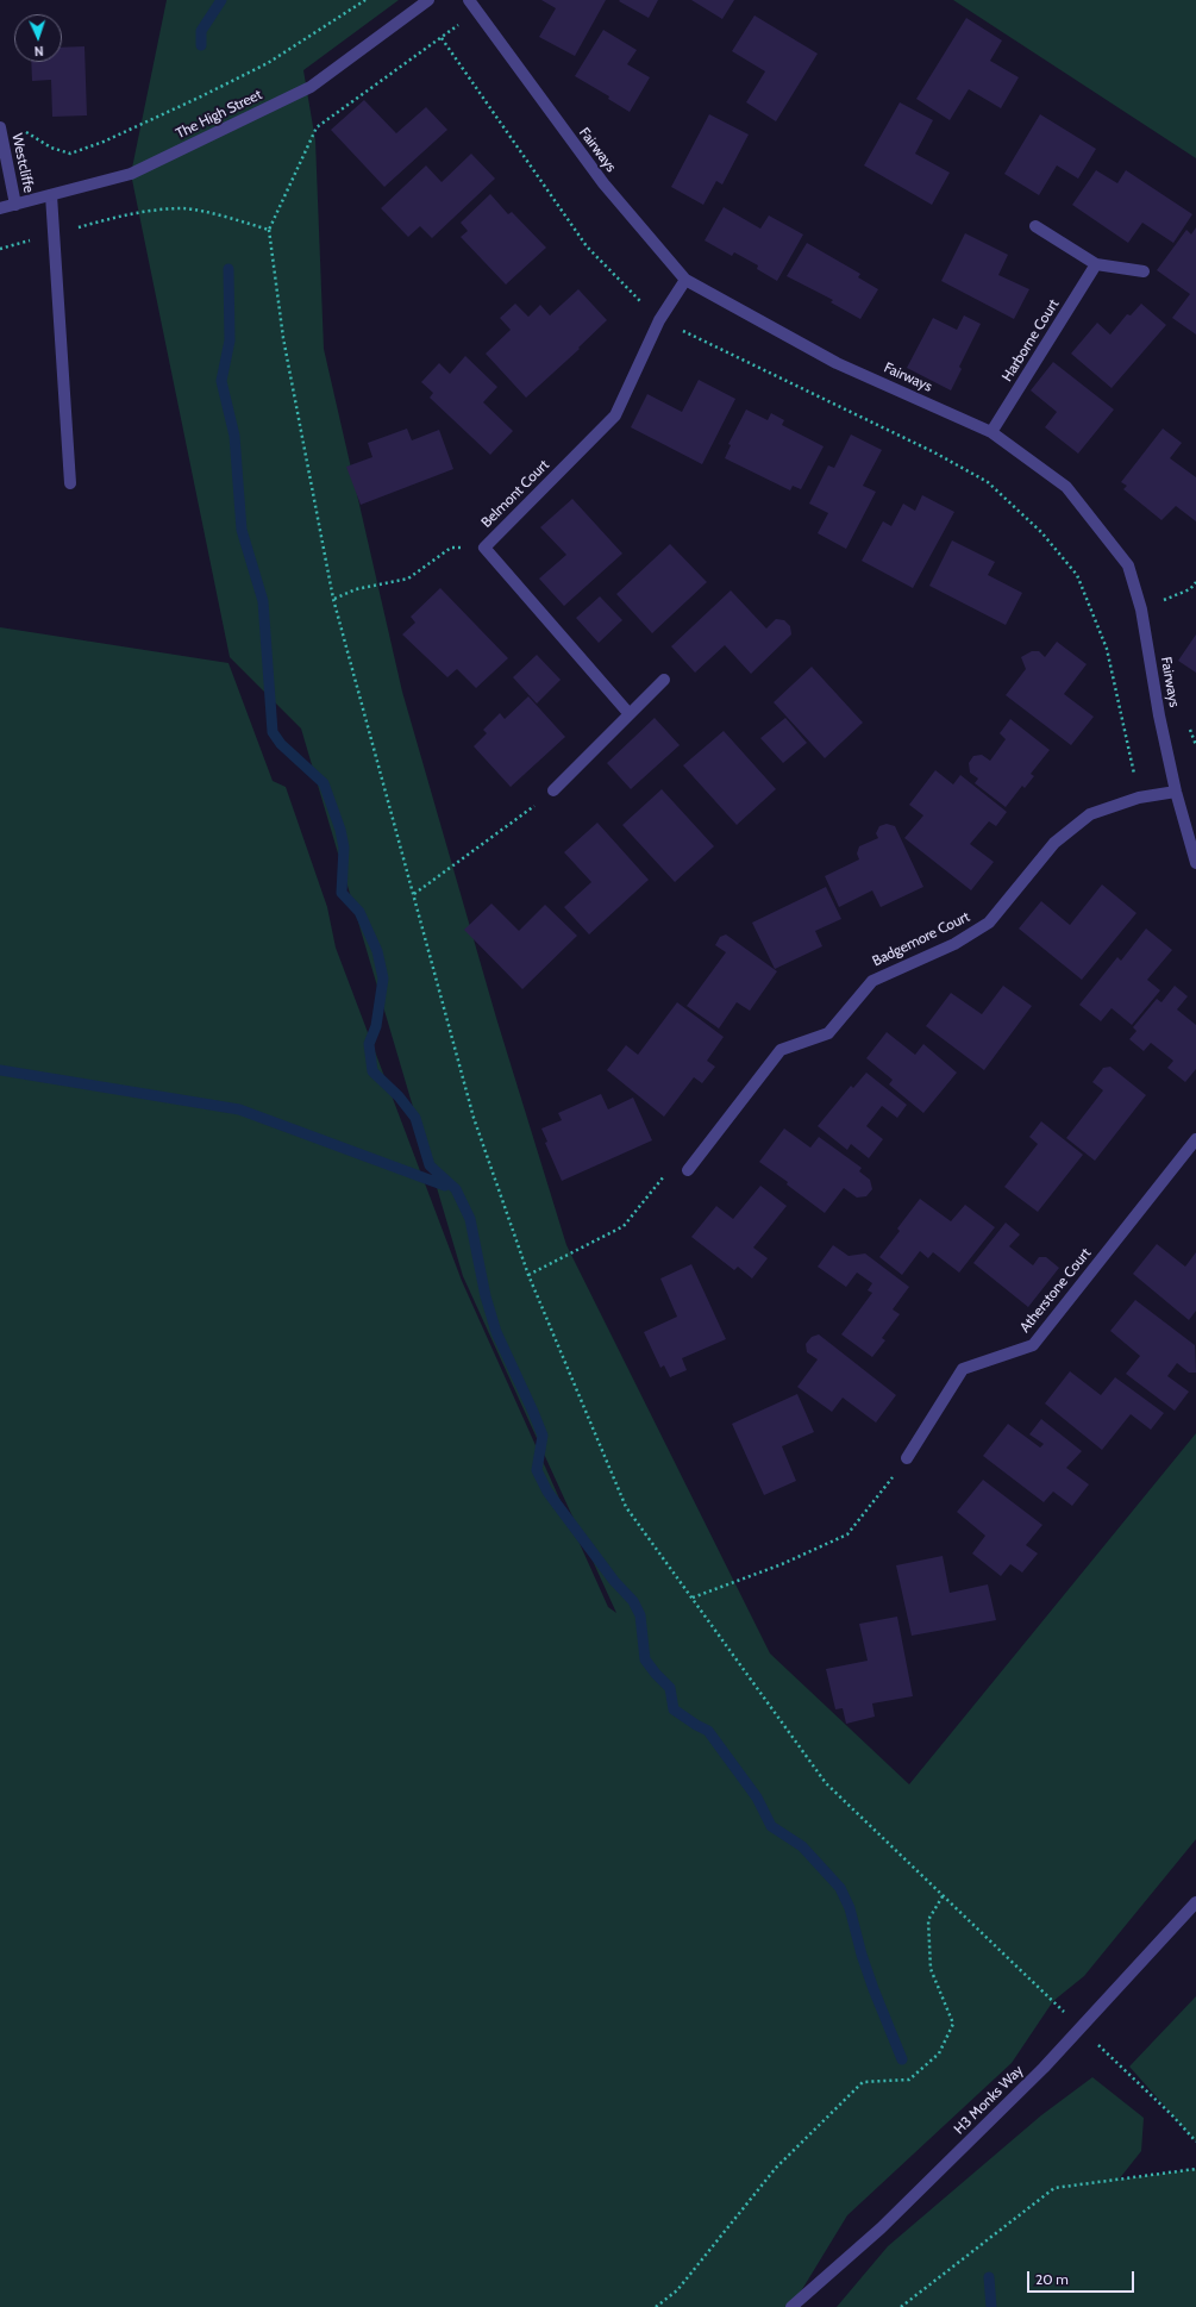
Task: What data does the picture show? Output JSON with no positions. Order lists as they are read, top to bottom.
{
  "streets": {
    "street": [
      "The High Street",
      "Fairways",
      "Westcliffe",
      "Harborne Court",
      "Belmont Court",
      "Badgemore Court",
      "Atherstone Court",
      "H3 Monks Way"
    ]
  },
  "crossings": [
    ["The High Street", "Westcliffe"],
    ["Fairways", "Harborne Court"],
    ["Fairways", "Belmont Court"],
    ["Fairways", "Badgemore Court"]
  ],
  "scale_bar": "20 m",
  "north": "bottom"
}
